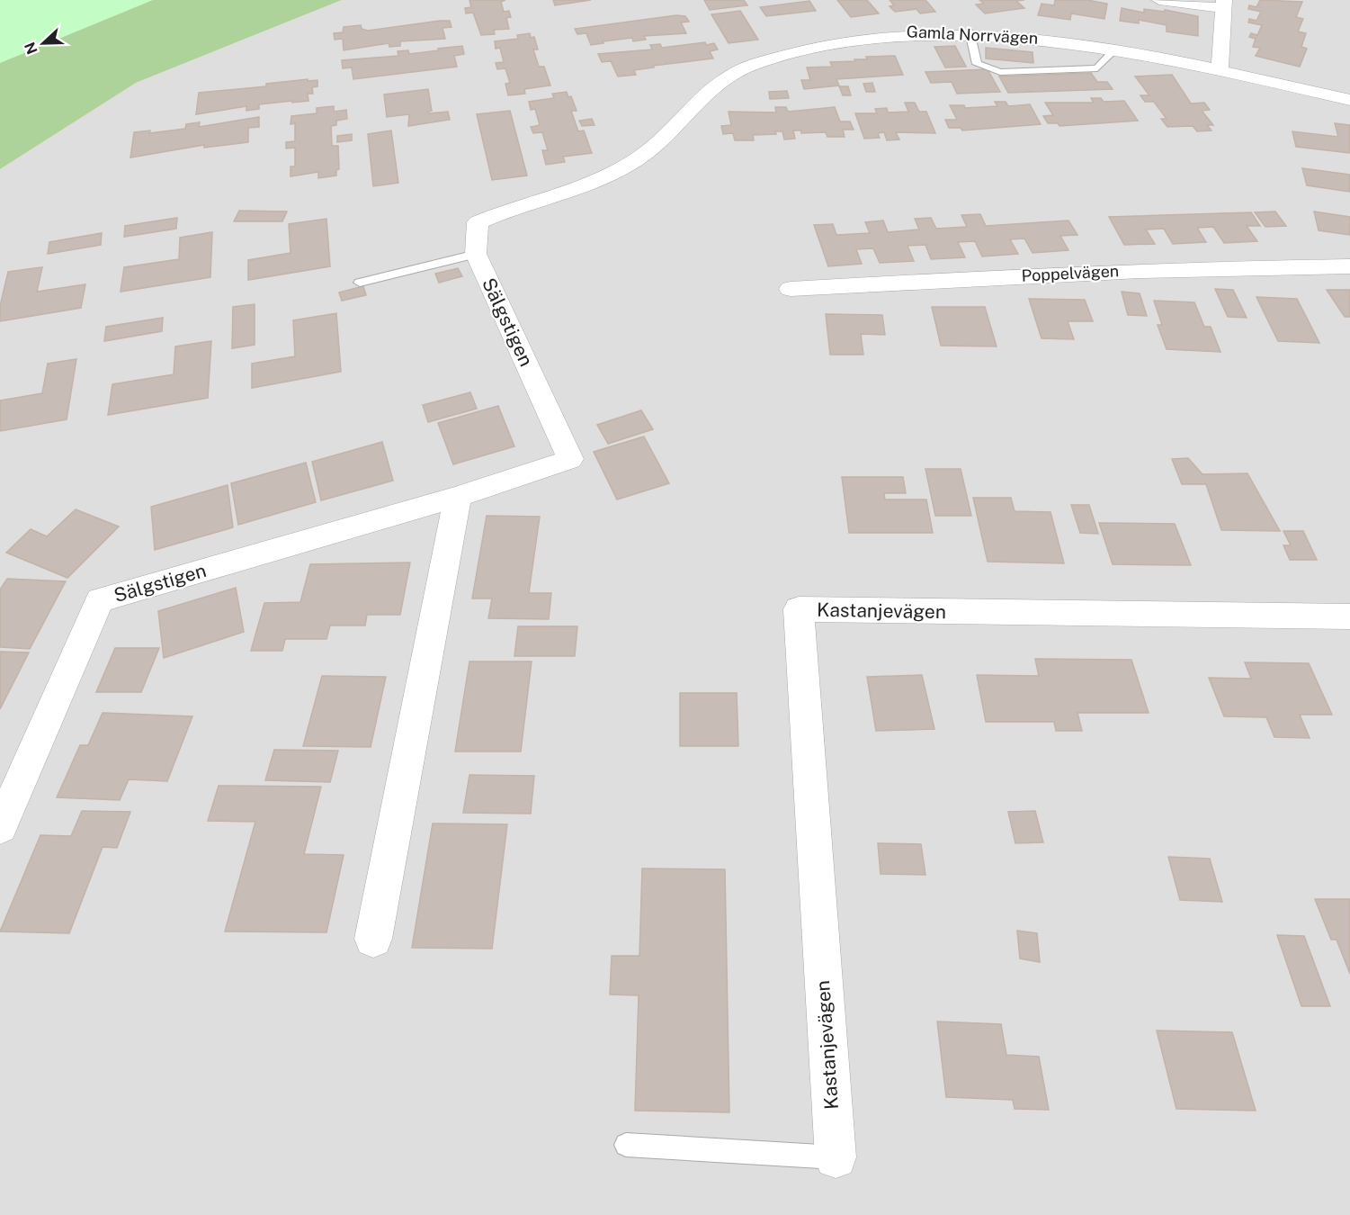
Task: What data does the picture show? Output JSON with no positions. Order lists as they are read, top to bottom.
{
  "streets": {
    "street": [
      "Gamla Norrvägen",
      "Poppelvägen",
      "Sälgstigen",
      "Kastanjevägen"
    ]
  },
  "crossings": [
    ["Gamla Norrvägen", "Sälgstigen"]
  ],
  "north": "left"
}
